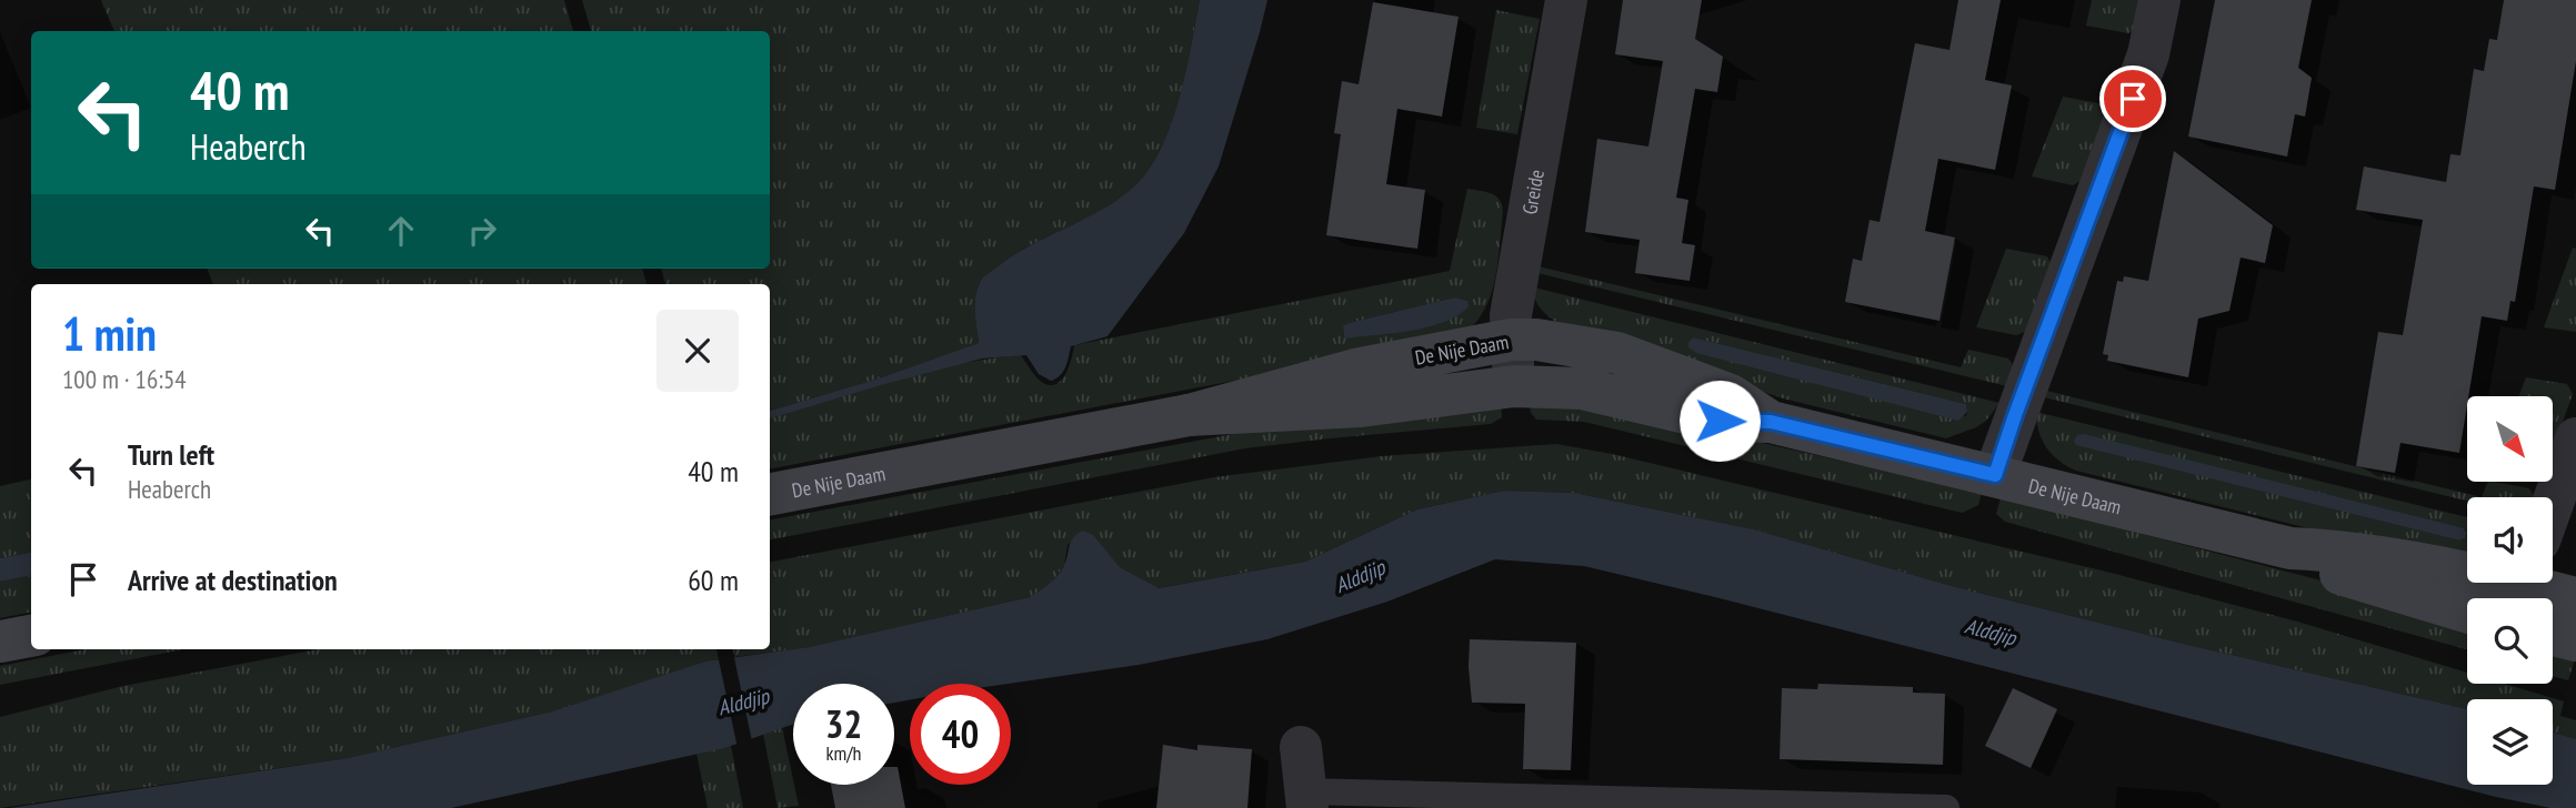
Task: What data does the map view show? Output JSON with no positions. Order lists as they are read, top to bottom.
{
  "streets": {
    "street": ["Greide", "De Nije Daam"]
  },
  "crossings": [
    ["Greide", "De Nije Daam"]
  ],
  "water": ["Alddjip"],
  "north": "bottom right",
  "page": {
    "turn": ["40 m", "Heaberch"],
    "heading": ["1 min", "100 m · 16:54"],
    "list": [
      {
        "name": "Turn left",
        "note": "Heaberch",
        "value": "40 m"
      },
      {
        "name": "Arrive at destination",
        "value": "60 m"
      }
    ],
    "speed": "32 km/h",
    "limit": "40"
  }
}
